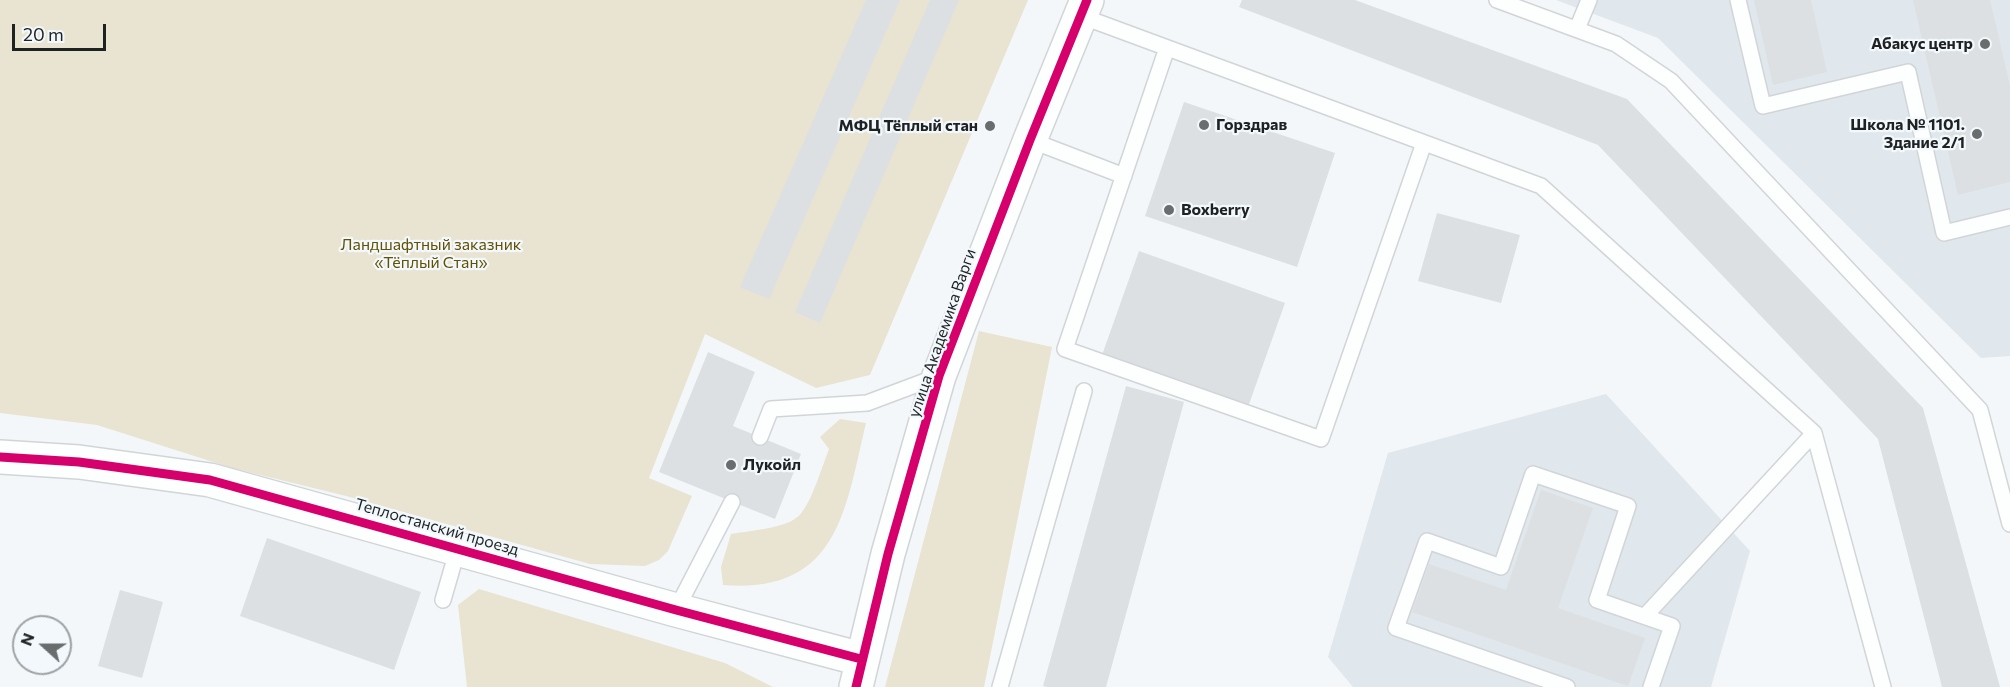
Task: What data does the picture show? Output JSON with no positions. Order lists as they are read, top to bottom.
{
  "streets": {
    "street": ["улица Академика Варги", "Теплостанский проезд"]
  },
  "crossings": [
    ["улица Академика Варги", "Теплостанский проезд"]
  ],
  "parks": ["Ландшафтный заказник «Тёплый Стан»"],
  "places": [
    "Абакус центр",
    "Горздрав",
    "МФЦ Тёплый стан",
    "Школа № 1101. Здание 2/1",
    "Boxberry",
    "Лукойл"
  ],
  "scale_bar": "20 m",
  "north": "left"
}
